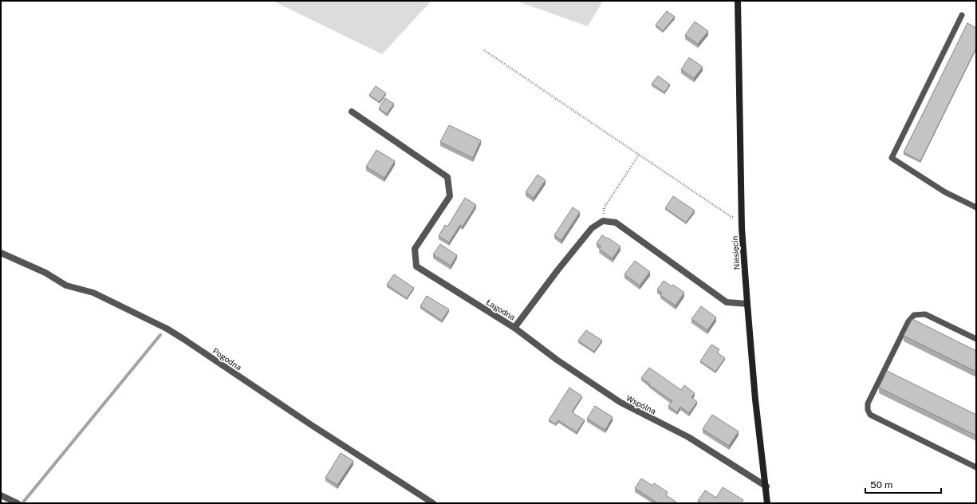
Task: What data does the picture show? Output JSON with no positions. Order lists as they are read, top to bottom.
{
  "streets": {
    "street": [
      "Niesięcin",
      "Łagodna",
      "Pogodna",
      "Wspólna"
    ]
  },
  "crossings": [
    ["Niesięcin", "Wspólna"],
    ["Łagodna", "Wspólna"]
  ],
  "scale_bar": "50 m"
}
